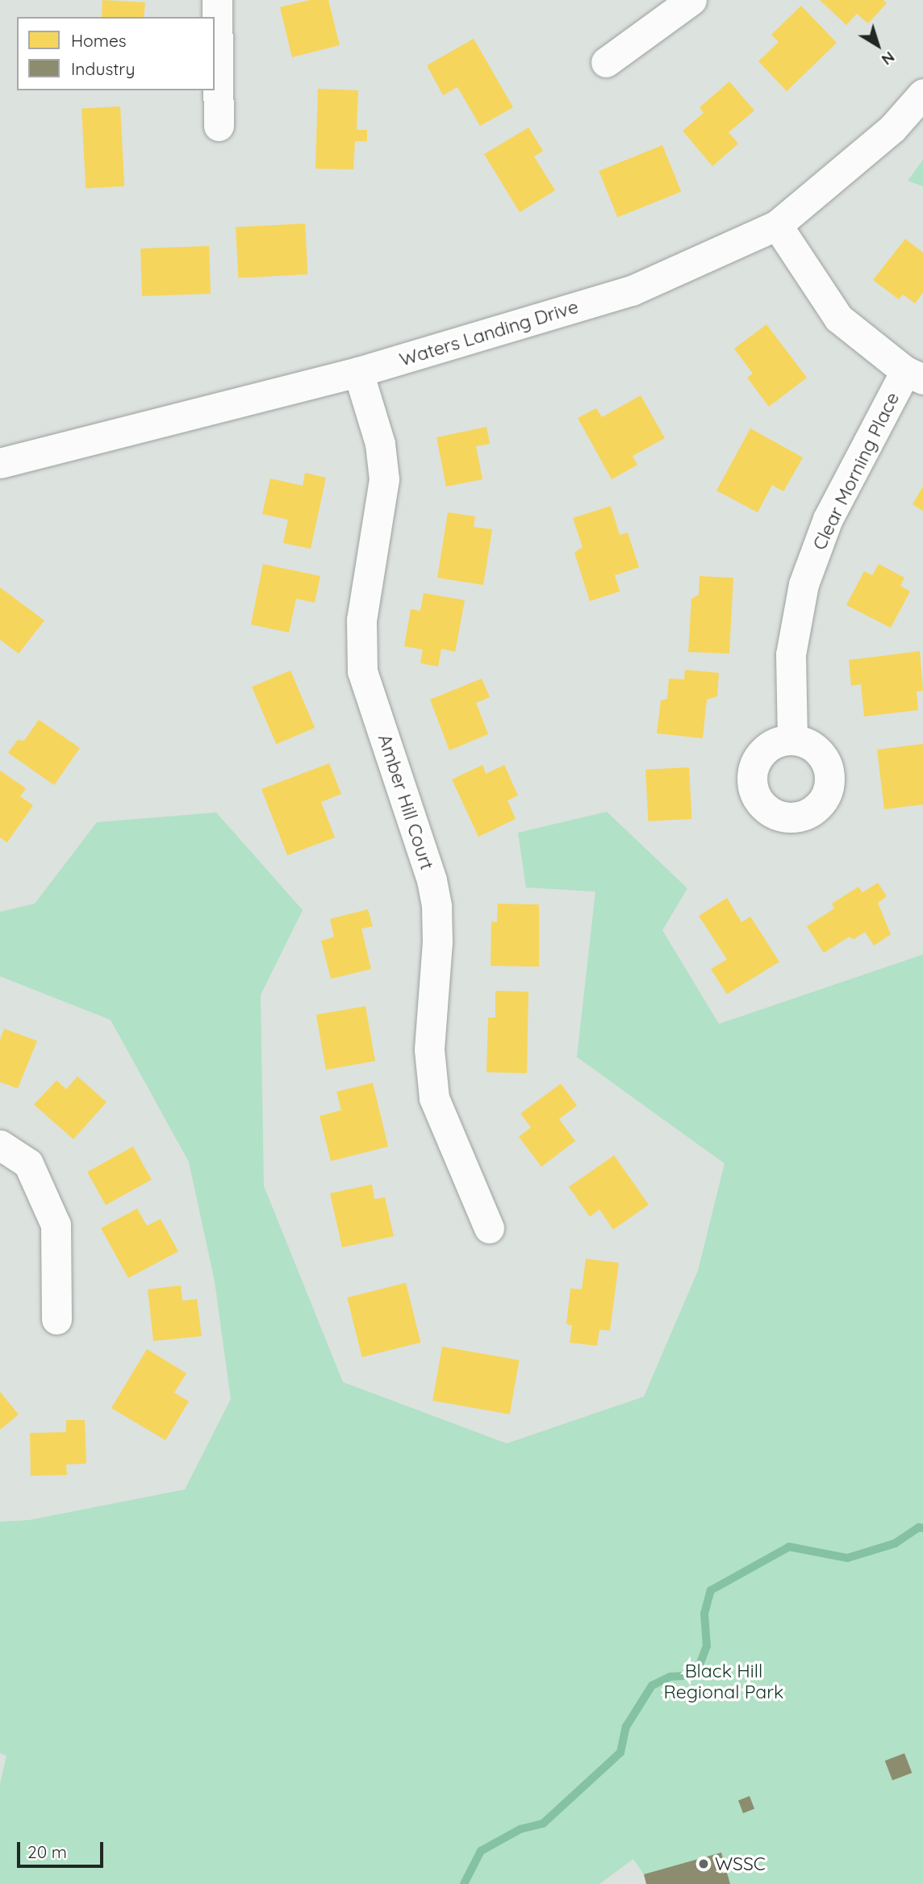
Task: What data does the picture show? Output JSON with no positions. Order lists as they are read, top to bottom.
{
  "streets": {
    "street": ["Waters Landing Drive", "Clear Morning Place", "Amber Hill Court"]
  },
  "crossings": [
    ["Waters Landing Drive", "Amber Hill Court"]
  ],
  "parks": ["Black Hill Regional Park"],
  "places": ["WSSC"],
  "legend": ["Homes", "Industry"],
  "scale_bar": "20 m",
  "north": "bottom right"
}
